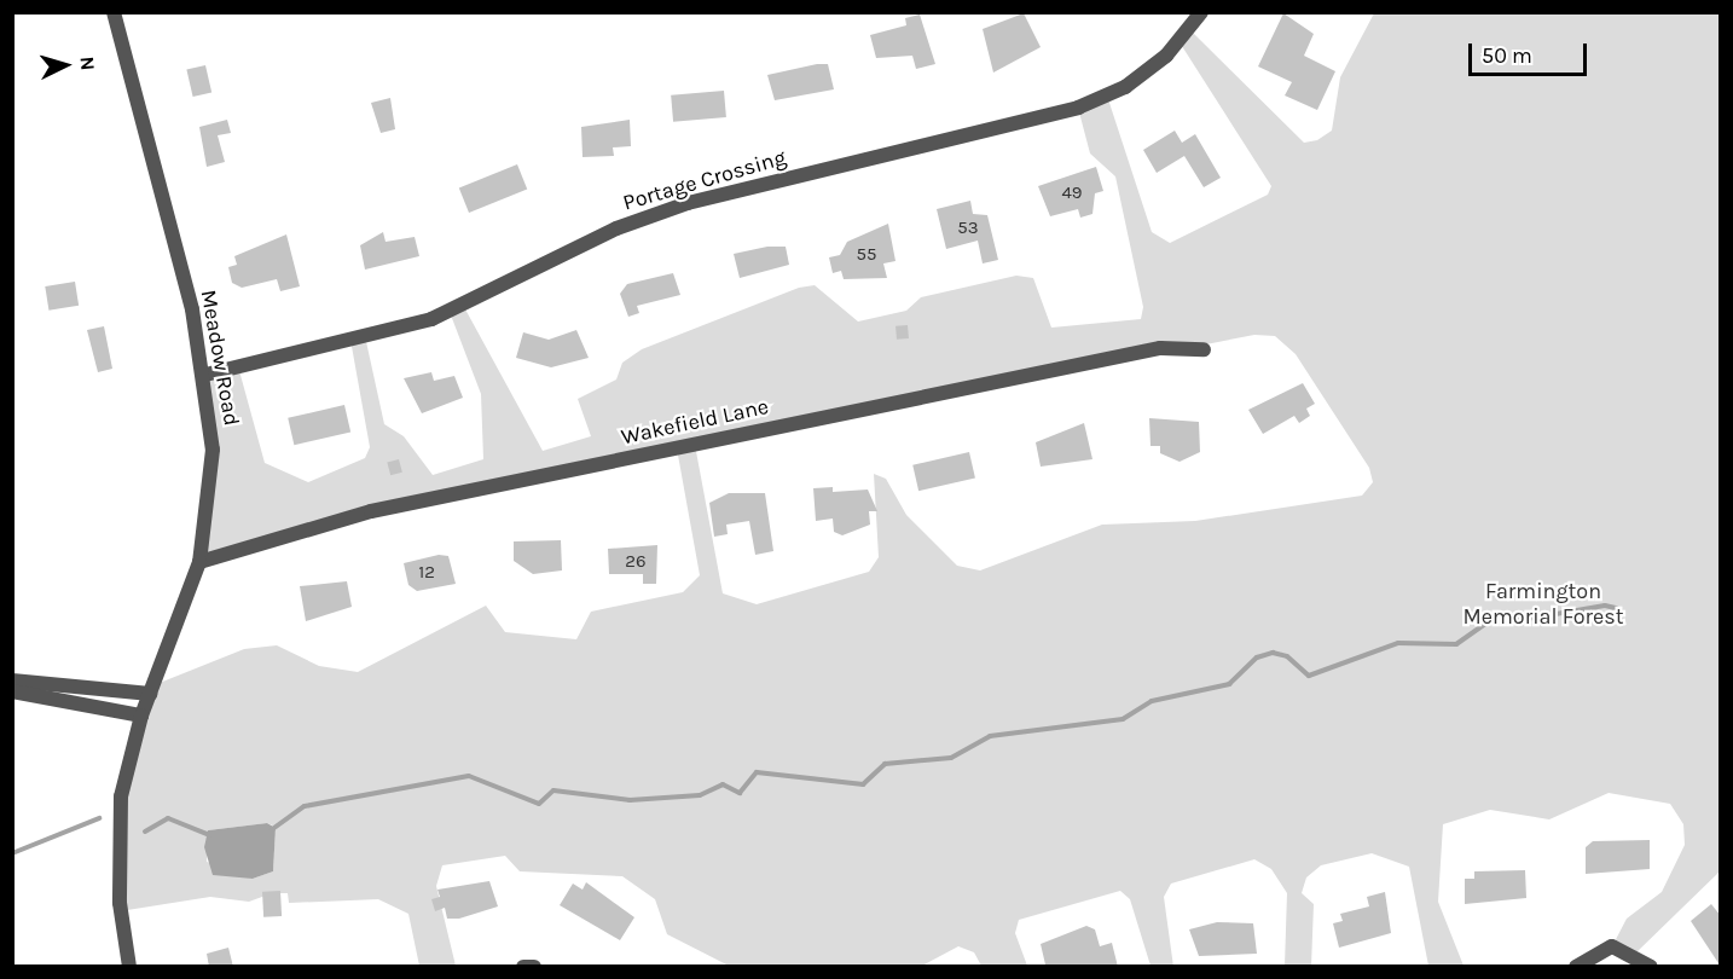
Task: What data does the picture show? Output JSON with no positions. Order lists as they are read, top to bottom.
{
  "streets": {
    "street": ["Portage Crossing", "Meadow Road", "Wakefield Lane"]
  },
  "crossings": [
    ["Portage Crossing", "Meadow Road"],
    ["Meadow Road", "Wakefield Lane"]
  ],
  "parks": ["Farmington Memorial Forest"],
  "house_numbers": [
    "49",
    "53",
    "55",
    "26",
    "12"
  ],
  "scale_bar": "50 m",
  "north": "right"
}
